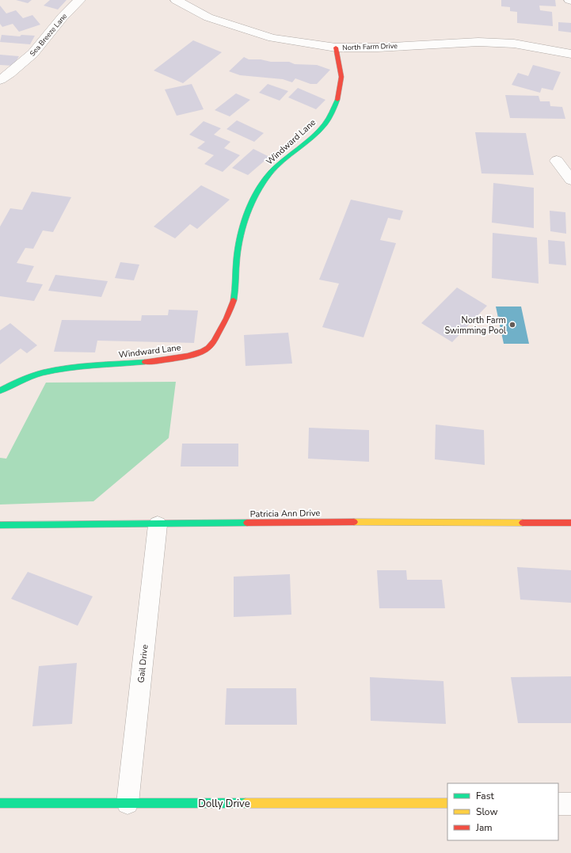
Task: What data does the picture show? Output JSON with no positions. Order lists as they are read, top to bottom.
{
  "streets": {
    "street": [
      "Sea Breeze Lane",
      "North Farm Drive",
      "Windward Lane",
      "Patricia Ann Drive",
      "Gail Drive",
      "Dolly Drive"
    ]
  },
  "crossings": [
    ["North Farm Drive", "Windward Lane"],
    ["Patricia Ann Drive", "Gail Drive"],
    ["Gail Drive", "Dolly Drive"]
  ],
  "places": ["North Farm Swimming Pool"],
  "legend": ["Fast", "Slow", "Jam"]
}
